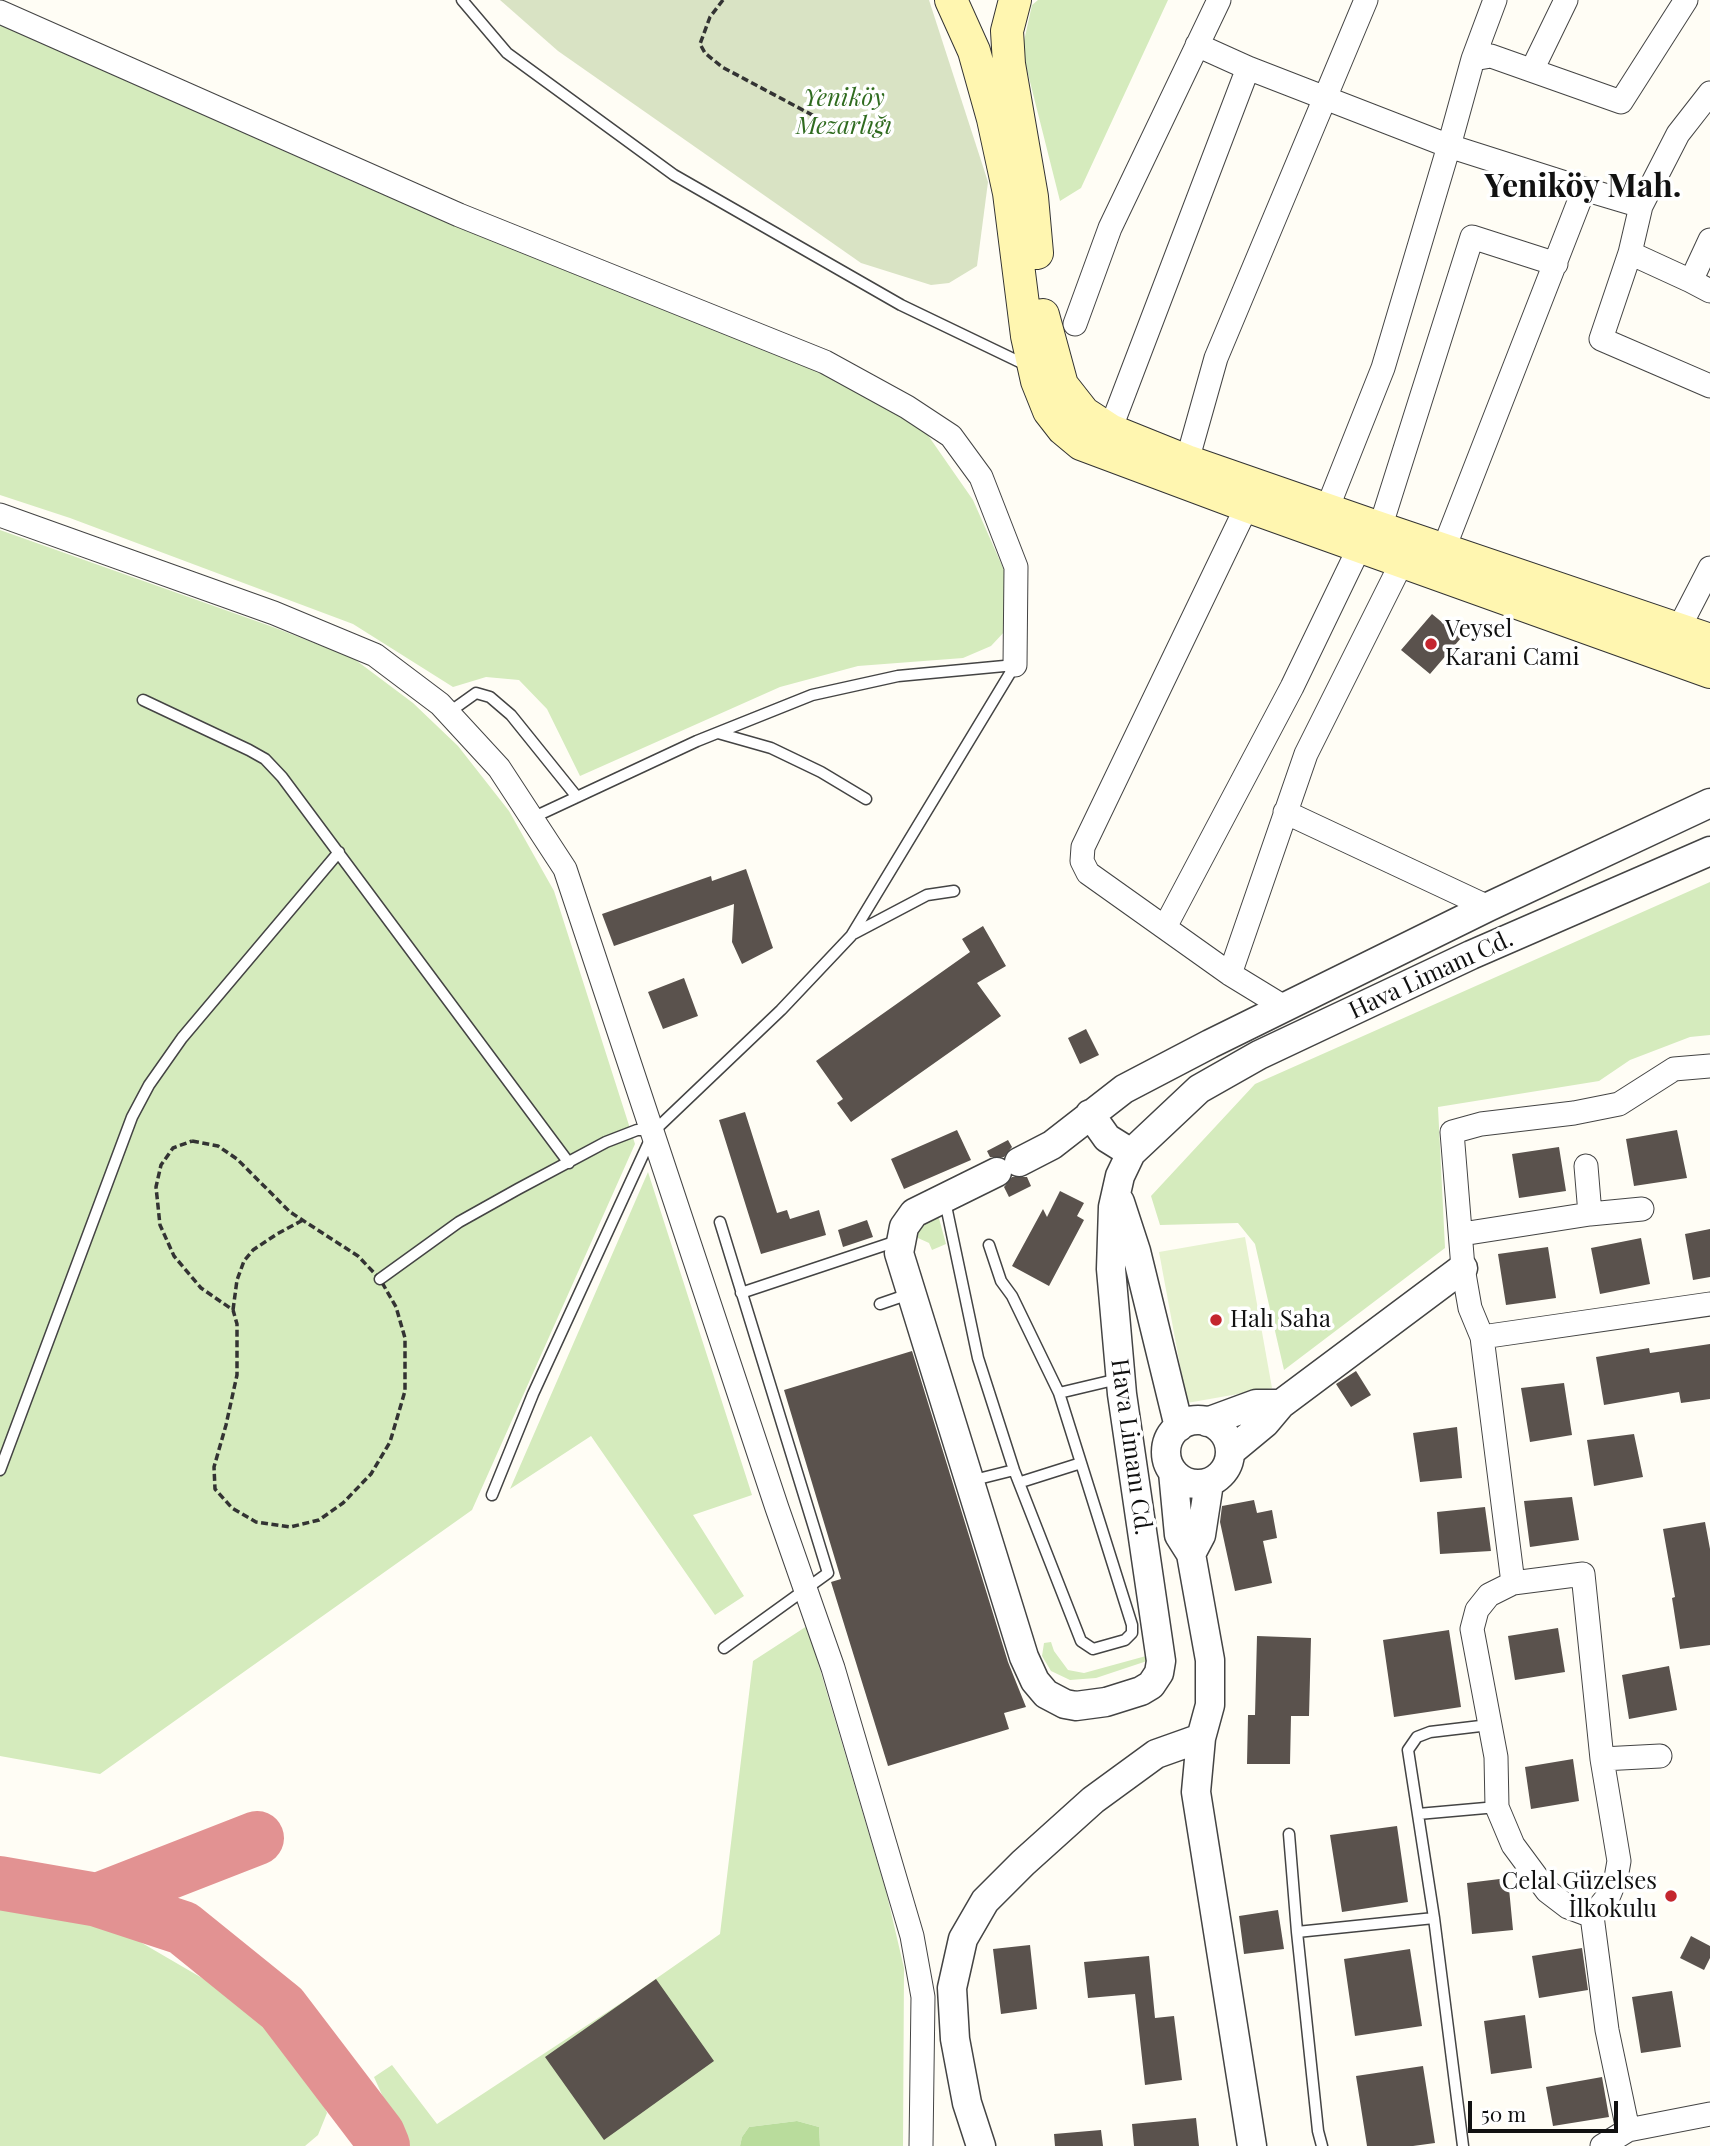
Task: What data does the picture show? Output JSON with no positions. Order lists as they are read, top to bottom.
{
  "streets": {
    "street": ["Hava Limanı Cd."]
  },
  "districts": ["Yeniköy Mah."],
  "parks": ["Yeniköy Mezarlığı"],
  "places": ["Veysel Karani Cami", "Halı Saha", "Celal Güzelses İlkokulu"],
  "scale_bar": "50 m"
}
